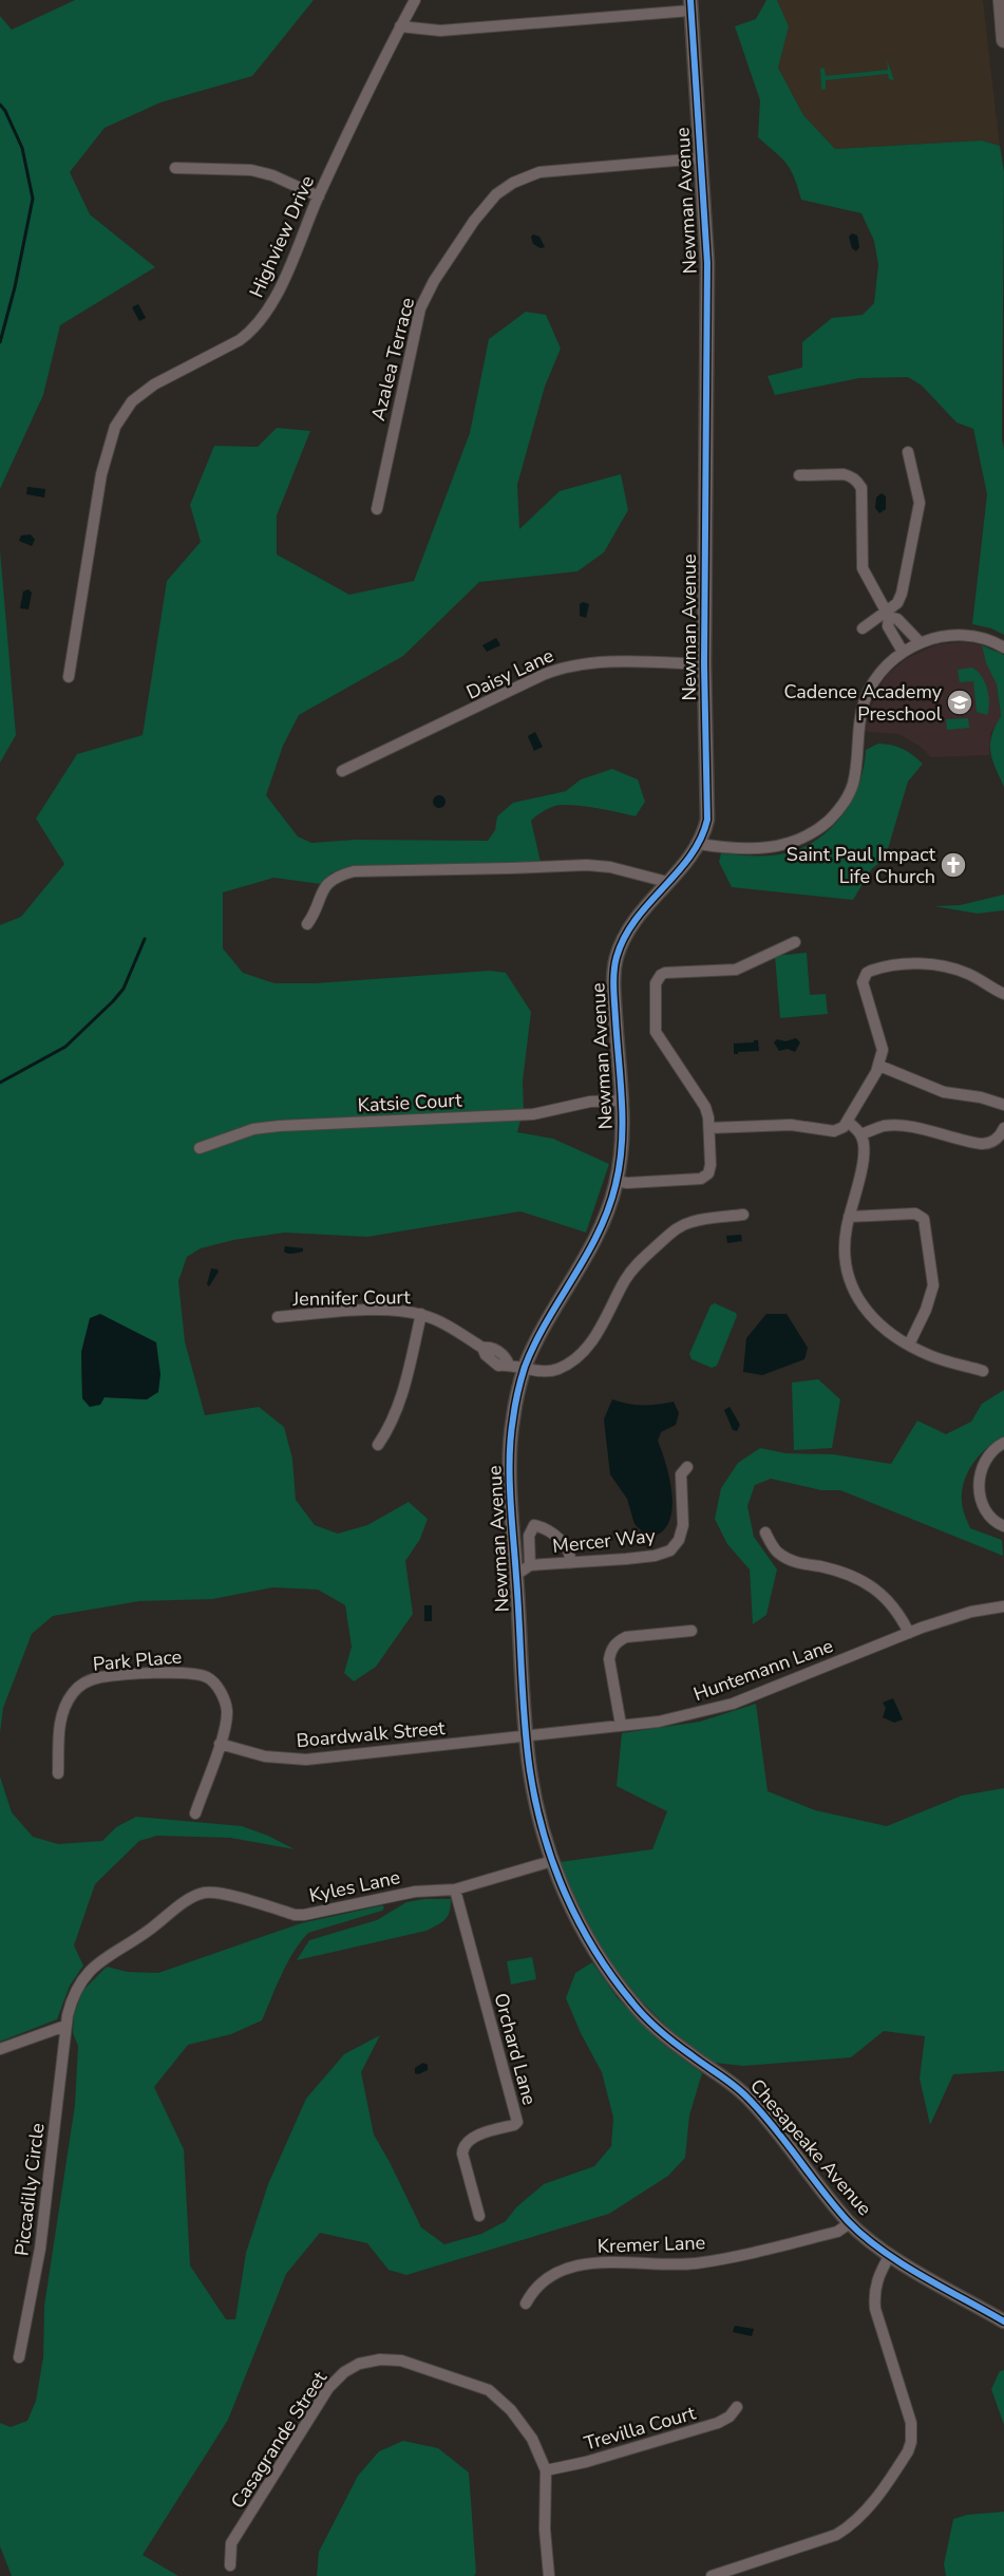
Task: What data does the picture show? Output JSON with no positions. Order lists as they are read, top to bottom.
{
  "streets": {
    "street": [
      "Newman Avenue",
      "Highview Drive",
      "Azalea Terrace",
      "Daisy Lane",
      "Katsie Court",
      "Jennifer Court",
      "Mercer Way",
      "Park Place",
      "Huntemann Lane",
      "Boardwalk Street",
      "Kyles Lane",
      "Orchard Lane",
      "Chesapeake Avenue",
      "Piccadilly Circle",
      "Kremer Lane",
      "Trevilla Court",
      "Casagrande Street"
    ]
  },
  "crossings": [
    ["Newman Avenue", "Azalea Terrace"],
    ["Newman Avenue", "Daisy Lane"],
    ["Newman Avenue", "Katsie Court"],
    ["Newman Avenue", "Jennifer Court"],
    ["Newman Avenue", "Mercer Way"],
    ["Newman Avenue", "Huntemann Lane"],
    ["Newman Avenue", "Boardwalk Street"],
    ["Newman Avenue", "Kyles Lane"],
    ["Newman Avenue", "Chesapeake Avenue"],
    ["Park Place", "Boardwalk Street"],
    ["Huntemann Lane", "Boardwalk Street"],
    ["Kyles Lane", "Orchard Lane"],
    ["Kyles Lane", "Chesapeake Avenue"],
    ["Kyles Lane", "Piccadilly Circle"],
    ["Chesapeake Avenue", "Kremer Lane"],
    ["Trevilla Court", "Casagrande Street"]
  ],
  "places": {
    "school or university": ["Cadence Academy Preschool"],
    "church": ["Saint Paul Impact Life Church"]
  }
}
